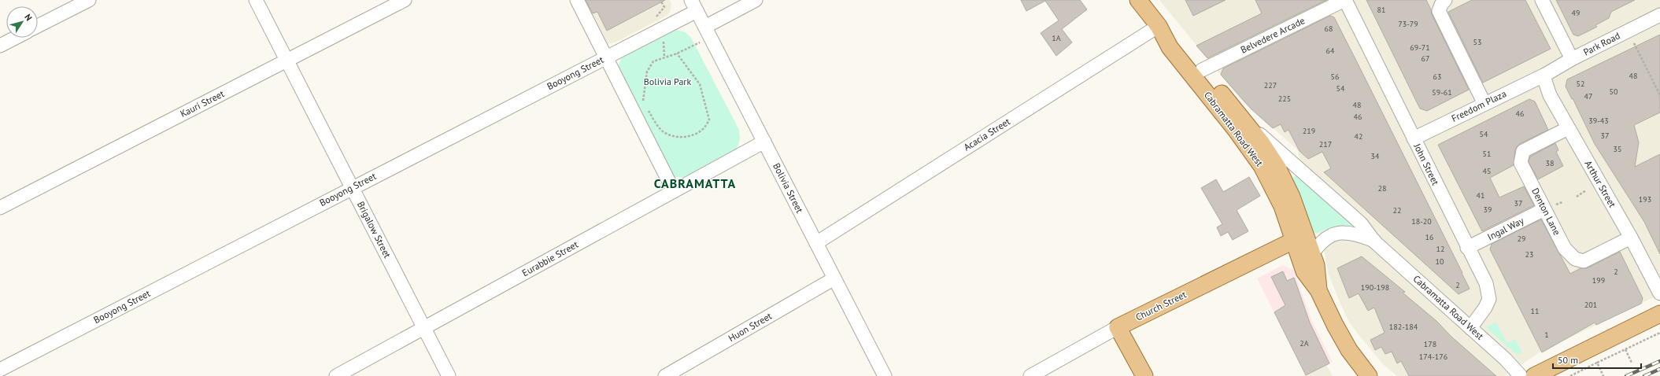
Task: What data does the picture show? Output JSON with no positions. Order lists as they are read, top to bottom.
{
  "streets": {
    "main road": ["Cabramatta Road West", "Church Street"],
    "street": [
      "Belvedere Arcade",
      "Park Road",
      "Booyong Street",
      "Kauri Street",
      "Freedom Plaza",
      "Acacia Street",
      "John Street",
      "Arthur Street",
      "Bolivia Street",
      "Denton Lane",
      "Ingal Way",
      "Brigalow Street",
      "Eurabbie Street",
      "Huon Street"
    ]
  },
  "crossings": [
    ["Belvedere Arcade", "Cabramatta Road West"],
    ["Belvedere Arcade", "John Street"],
    ["Park Road", "Freedom Plaza"],
    ["Park Road", "Arthur Street"],
    ["Booyong Street", "Bolivia Street"],
    ["Booyong Street", "Brigalow Street"],
    ["Kauri Street", "Brigalow Street"],
    ["Freedom Plaza", "John Street"],
    ["Freedom Plaza", "Arthur Street"],
    ["Cabramatta Road West", "Acacia Street"],
    ["Cabramatta Road West", "John Street"],
    ["Cabramatta Road West", "Church Street"],
    ["Acacia Street", "Bolivia Street"],
    ["John Street", "Ingal Way"],
    ["Arthur Street", "Denton Lane"],
    ["Bolivia Street", "Eurabbie Street"],
    ["Bolivia Street", "Huon Street"],
    ["Denton Lane", "Ingal Way"],
    ["Brigalow Street", "Eurabbie Street"]
  ],
  "districts": ["CABRAMATTA"],
  "parks": ["Bolivia Park"],
  "house_numbers": [
    "81",
    "49",
    "73-79",
    "68",
    "1A",
    "53",
    "69-71",
    "64",
    "67",
    "48",
    "56",
    "63",
    "52",
    "227",
    "54",
    "50",
    "59-61",
    "47",
    "225",
    "48",
    "46",
    "46",
    "39-43",
    "219",
    "54",
    "37",
    "42",
    "217",
    "35",
    "51",
    "34",
    "38",
    "45",
    "28",
    "41",
    "193",
    "37",
    "39",
    "22",
    "18-20",
    "16",
    "29",
    "12",
    "23",
    "10",
    "2",
    "199",
    "2",
    "190-198",
    "201",
    "11",
    "182-184",
    "1",
    "2A",
    "178",
    "174-176"
  ],
  "scale_bar": "50 m",
  "north": "top right"
}
